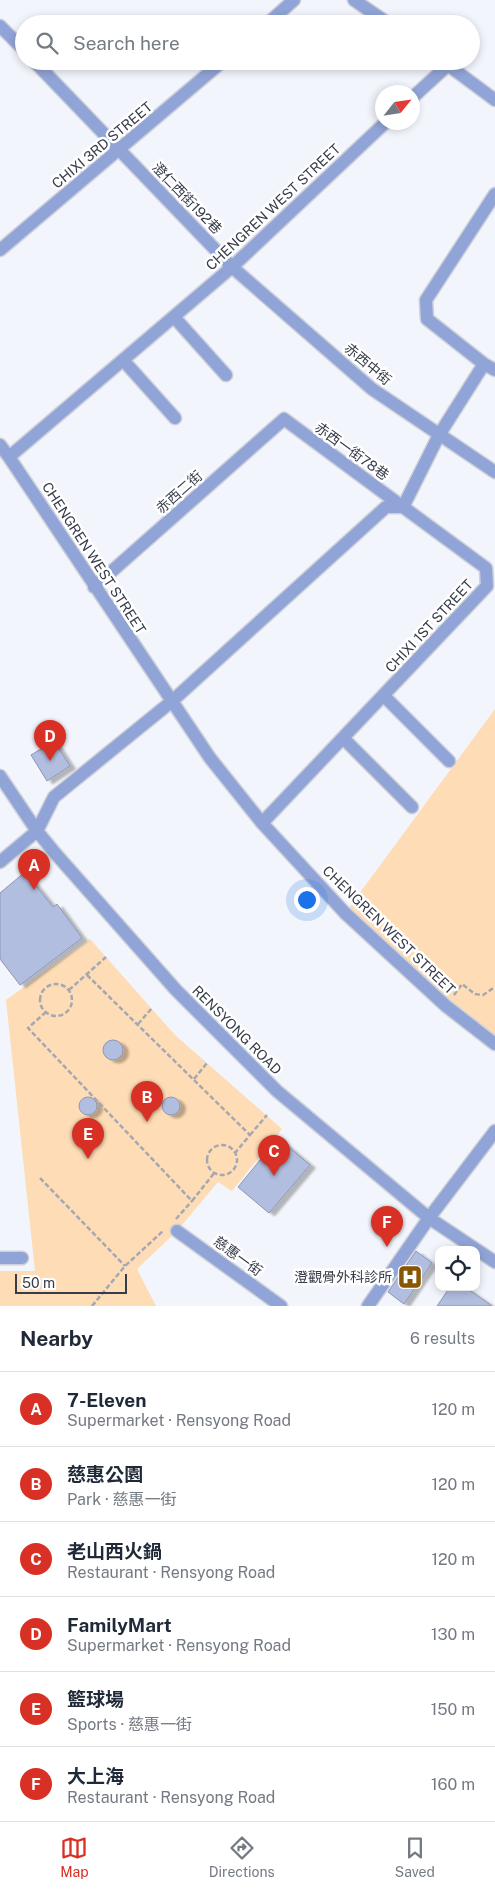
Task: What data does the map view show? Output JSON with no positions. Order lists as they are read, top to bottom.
{
  "streets": {
    "street": [
      "CHIXI 3RD STREET",
      "澄仁西街192巷",
      "CHENGREN WEST STREET",
      "赤西中街",
      "赤西一街78巷",
      "赤西二街",
      "CHIXI 1ST STREET",
      "RENSYONG ROAD",
      "慈惠一街"
    ]
  },
  "crossings": [
    ["CHIXI 3RD STREET", "澄仁西街192巷"],
    ["澄仁西街192巷", "CHENGREN WEST STREET"],
    ["澄仁西街192巷", "赤西中街"],
    ["CHENGREN WEST STREET", "赤西中街"],
    ["CHENGREN WEST STREET", "赤西二街"],
    ["CHENGREN WEST STREET", "CHIXI 1ST STREET"],
    ["赤西一街78巷", "赤西二街"],
    ["赤西一街78巷", "CHIXI 1ST STREET"]
  ],
  "places": {
    "hospital": ["澄觀骨外科診所"]
  },
  "scale_bar": "50 m",
  "north": "top right",
  "page": {
    "search": "Search here",
    "pins": [
      "D",
      "A",
      "B",
      "E",
      "C",
      "F"
    ],
    "scale": "50 m",
    "heading": ["Nearby", "6 results"],
    "list": [
      {
        "mark": "A",
        "name": "7-Eleven",
        "note": "Supermarket · Rensyong Road",
        "value": "120 m"
      },
      {
        "mark": "B",
        "name": "慈惠公園",
        "note": "Park · 慈惠一街",
        "value": "120 m"
      },
      {
        "mark": "C",
        "name": "老山西火鍋",
        "note": "Restaurant · Rensyong Road",
        "value": "120 m"
      },
      {
        "mark": "D",
        "name": "FamilyMart",
        "note": "Supermarket · Rensyong Road",
        "value": "130 m"
      },
      {
        "mark": "E",
        "name": "籃球場",
        "note": "Sports · 慈惠一街",
        "value": "150 m"
      },
      {
        "mark": "F",
        "name": "大上海",
        "note": "Restaurant · Rensyong Road",
        "value": "160 m"
      }
    ],
    "nav": ["Map", "Directions", "Saved"]
  }
}
